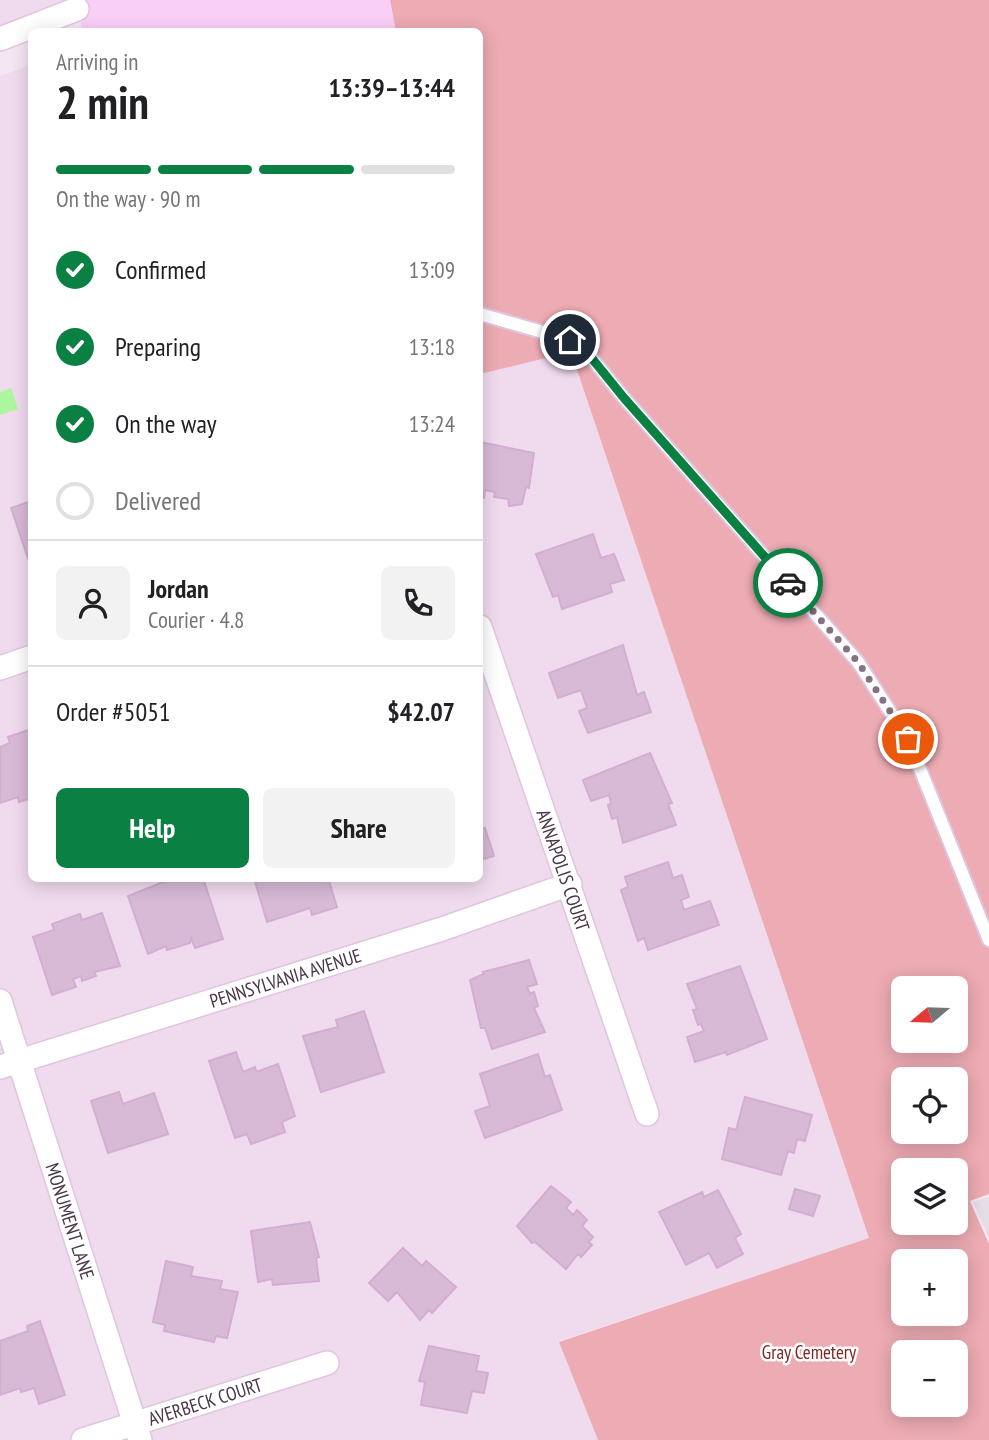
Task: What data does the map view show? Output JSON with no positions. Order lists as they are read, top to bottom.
{
  "streets": {
    "street": [
      "ANNAPOLIS COURT",
      "PENNSYLVANIA AVENUE",
      "MONUMENT LANE",
      "AVERBECK COURT"
    ]
  },
  "crossings": [
    ["ANNAPOLIS COURT", "PENNSYLVANIA AVENUE"],
    ["PENNSYLVANIA AVENUE", "MONUMENT LANE"],
    ["MONUMENT LANE", "AVERBECK COURT"]
  ],
  "parks": ["Gray Cemetery"],
  "north": "left",
  "page": {
    "heading": ["2 min", "Arriving in", "13:39–13:44"],
    "panel": [
      "Jordan",
      "Courier · 4.8",
      "Order #5051",
      "$42.07"
    ],
    "bar": "On the way · 90 m",
    "list": [
      ["Confirmed", "13:09"],
      ["Preparing", "13:18"],
      ["On the way", "13:24"],
      "Delivered"
    ],
    "buttons": ["Help", "Share"],
    "map_buttons": ["+", "−"]
  }
}
